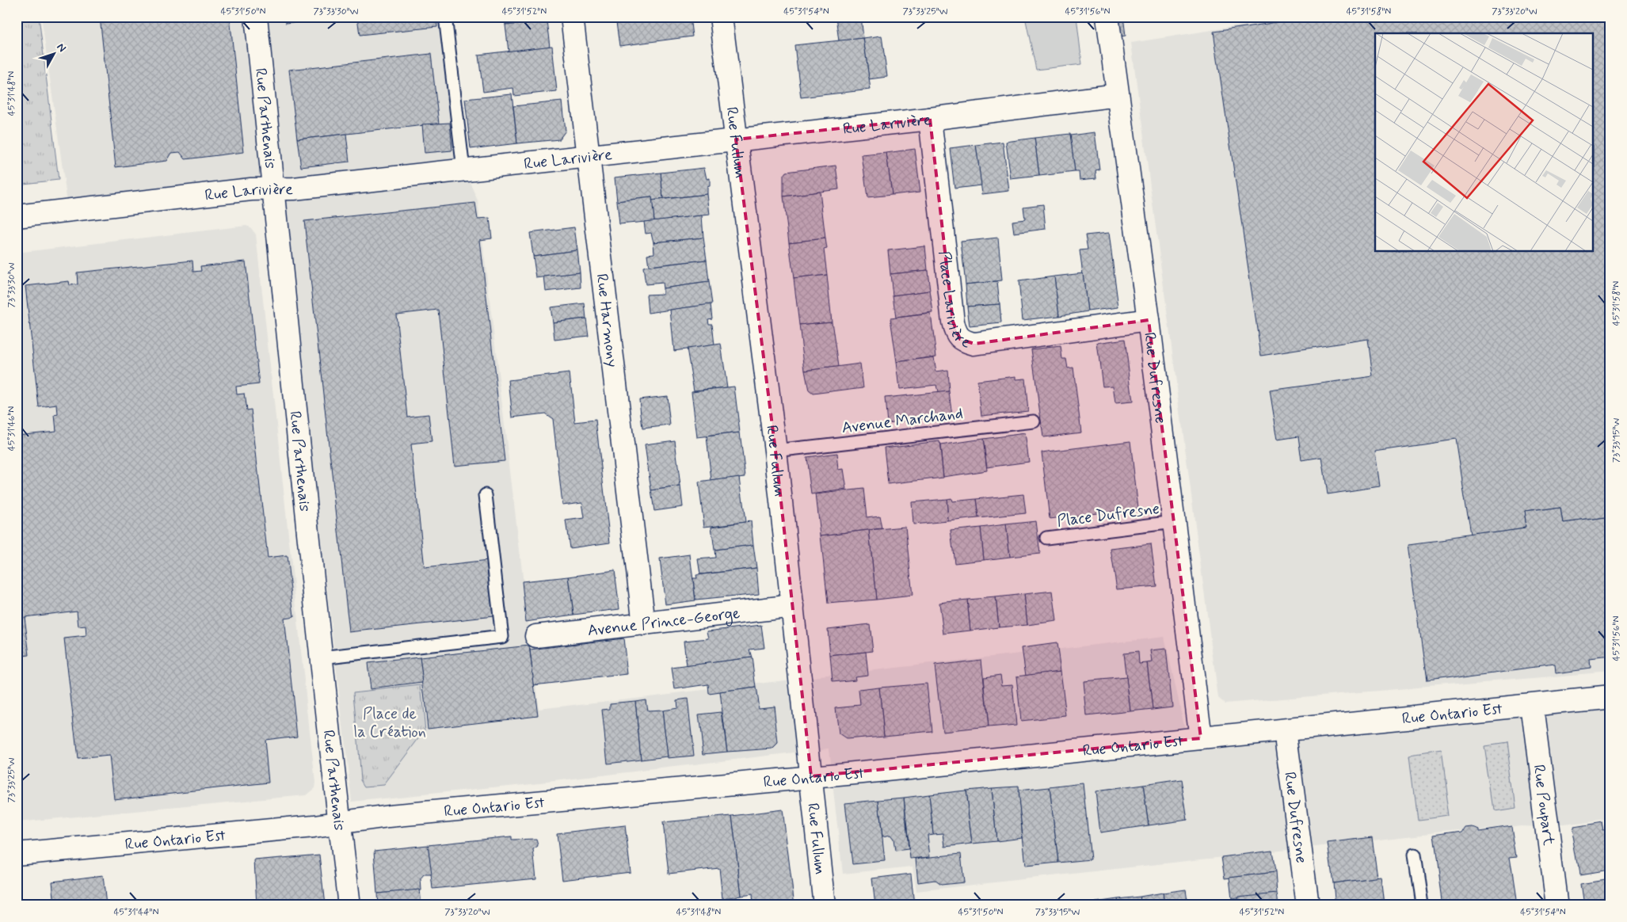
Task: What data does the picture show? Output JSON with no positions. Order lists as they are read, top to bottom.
{
  "streets": {
    "street": [
      "Rue Parthenais",
      "Rue Larivière",
      "Rue Fullum",
      "Place Larivière",
      "Rue Harmony",
      "Rue Dufresne",
      "Avenue Prince-George",
      "Rue Ontario Est",
      "Rue Poupart"
    ],
    "lane": ["Avenue Marchand", "Place Dufresne"]
  },
  "crossings": [
    ["Rue Parthenais", "Rue Larivière"],
    ["Rue Parthenais", "Rue Ontario Est"],
    ["Rue Larivière", "Rue Fullum"],
    ["Rue Larivière", "Place Larivière"],
    ["Rue Larivière", "Rue Harmony"],
    ["Rue Larivière", "Rue Dufresne"],
    ["Rue Fullum", "Avenue Marchand"],
    ["Rue Fullum", "Avenue Prince-George"],
    ["Rue Fullum", "Rue Ontario Est"],
    ["Place Larivière", "Rue Dufresne"],
    ["Rue Harmony", "Avenue Prince-George"],
    ["Rue Dufresne", "Place Dufresne"],
    ["Rue Dufresne", "Rue Ontario Est"],
    ["Rue Ontario Est", "Rue Poupart"]
  ],
  "parks": ["Place de la Création"],
  "north": "top right",
  "coordinates": [
    "45°31'50\"N",
    "73°33'30\"W",
    "45°31'52\"N",
    "45°31'54\"N",
    "73°33'25\"W",
    "45°31'56\"N",
    "45°31'58\"N",
    "73°33'20\"W",
    "45°31'48\"N",
    "45°31'46\"N",
    "73°33'15\"W",
    "45°31'44\"N"
  ]
}
